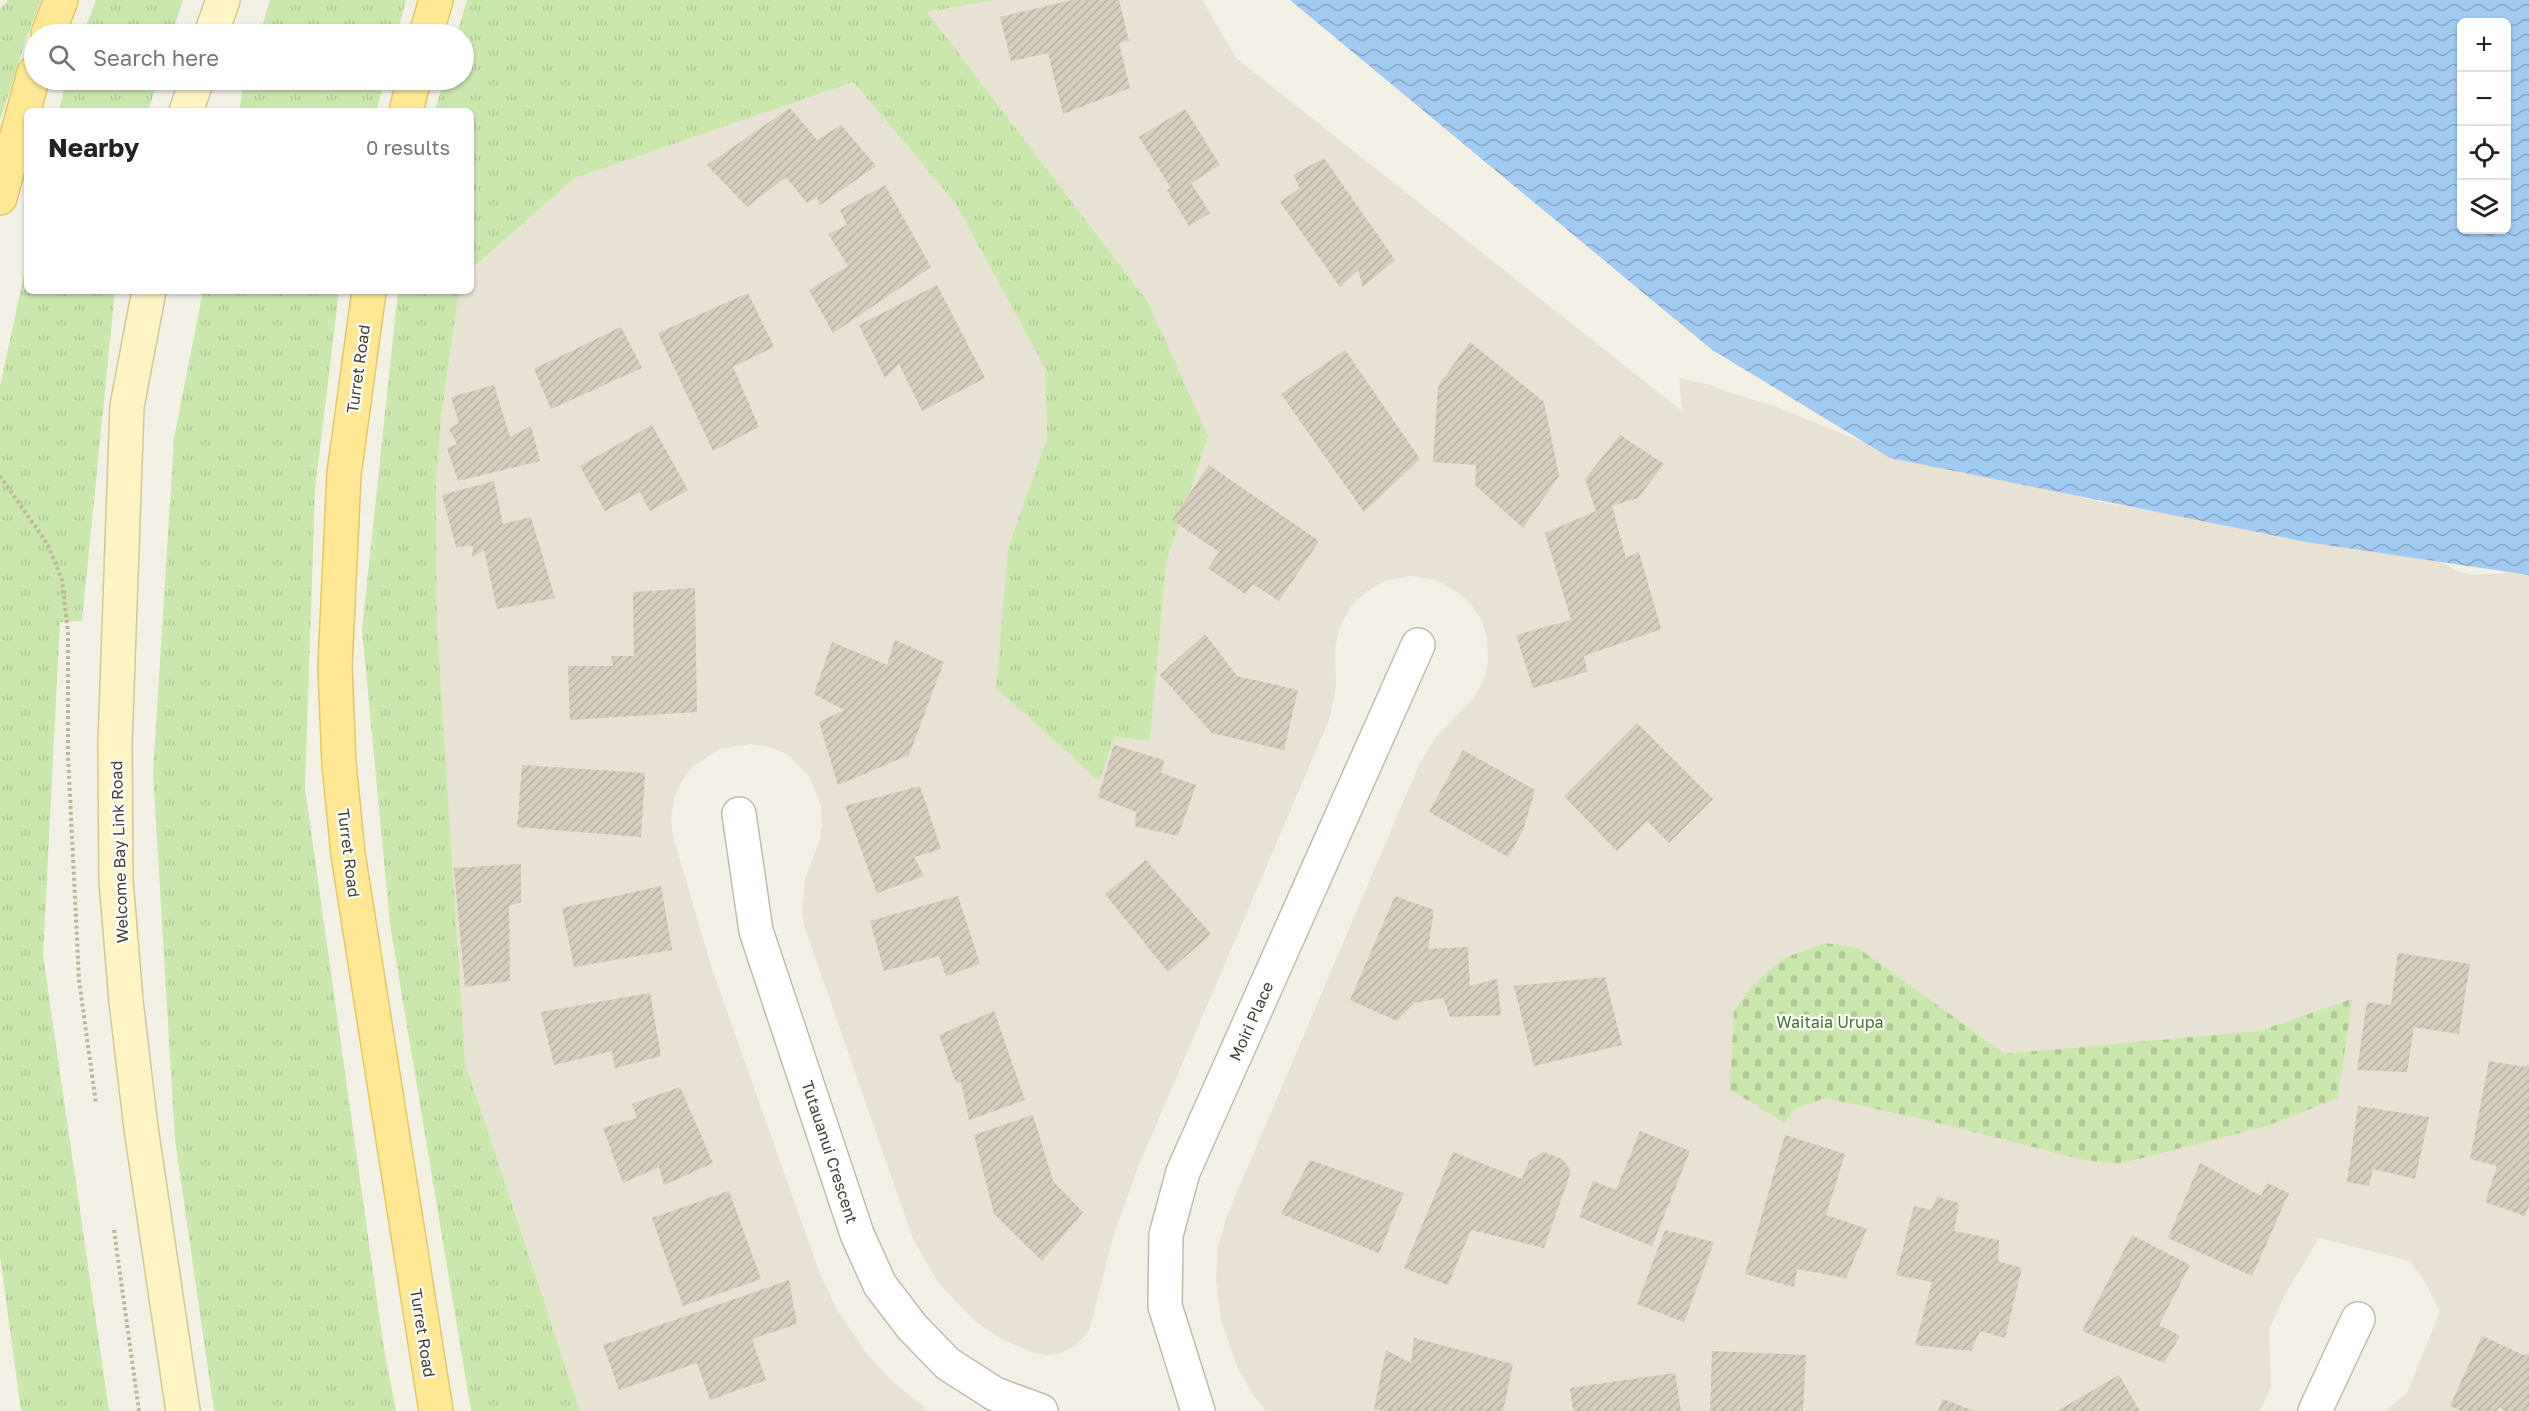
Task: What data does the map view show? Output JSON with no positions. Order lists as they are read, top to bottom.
{
  "streets": {
    "main road": ["Turret Road", "Welcome Bay Link Road"],
    "street": ["Moiri Place", "Tutauanui Crescent"]
  },
  "parks": ["Waitaia Urupa"],
  "page": {
    "map_buttons": ["+", "−"],
    "search": "Search here",
    "heading": ["Nearby", "0 results"]
  }
}
